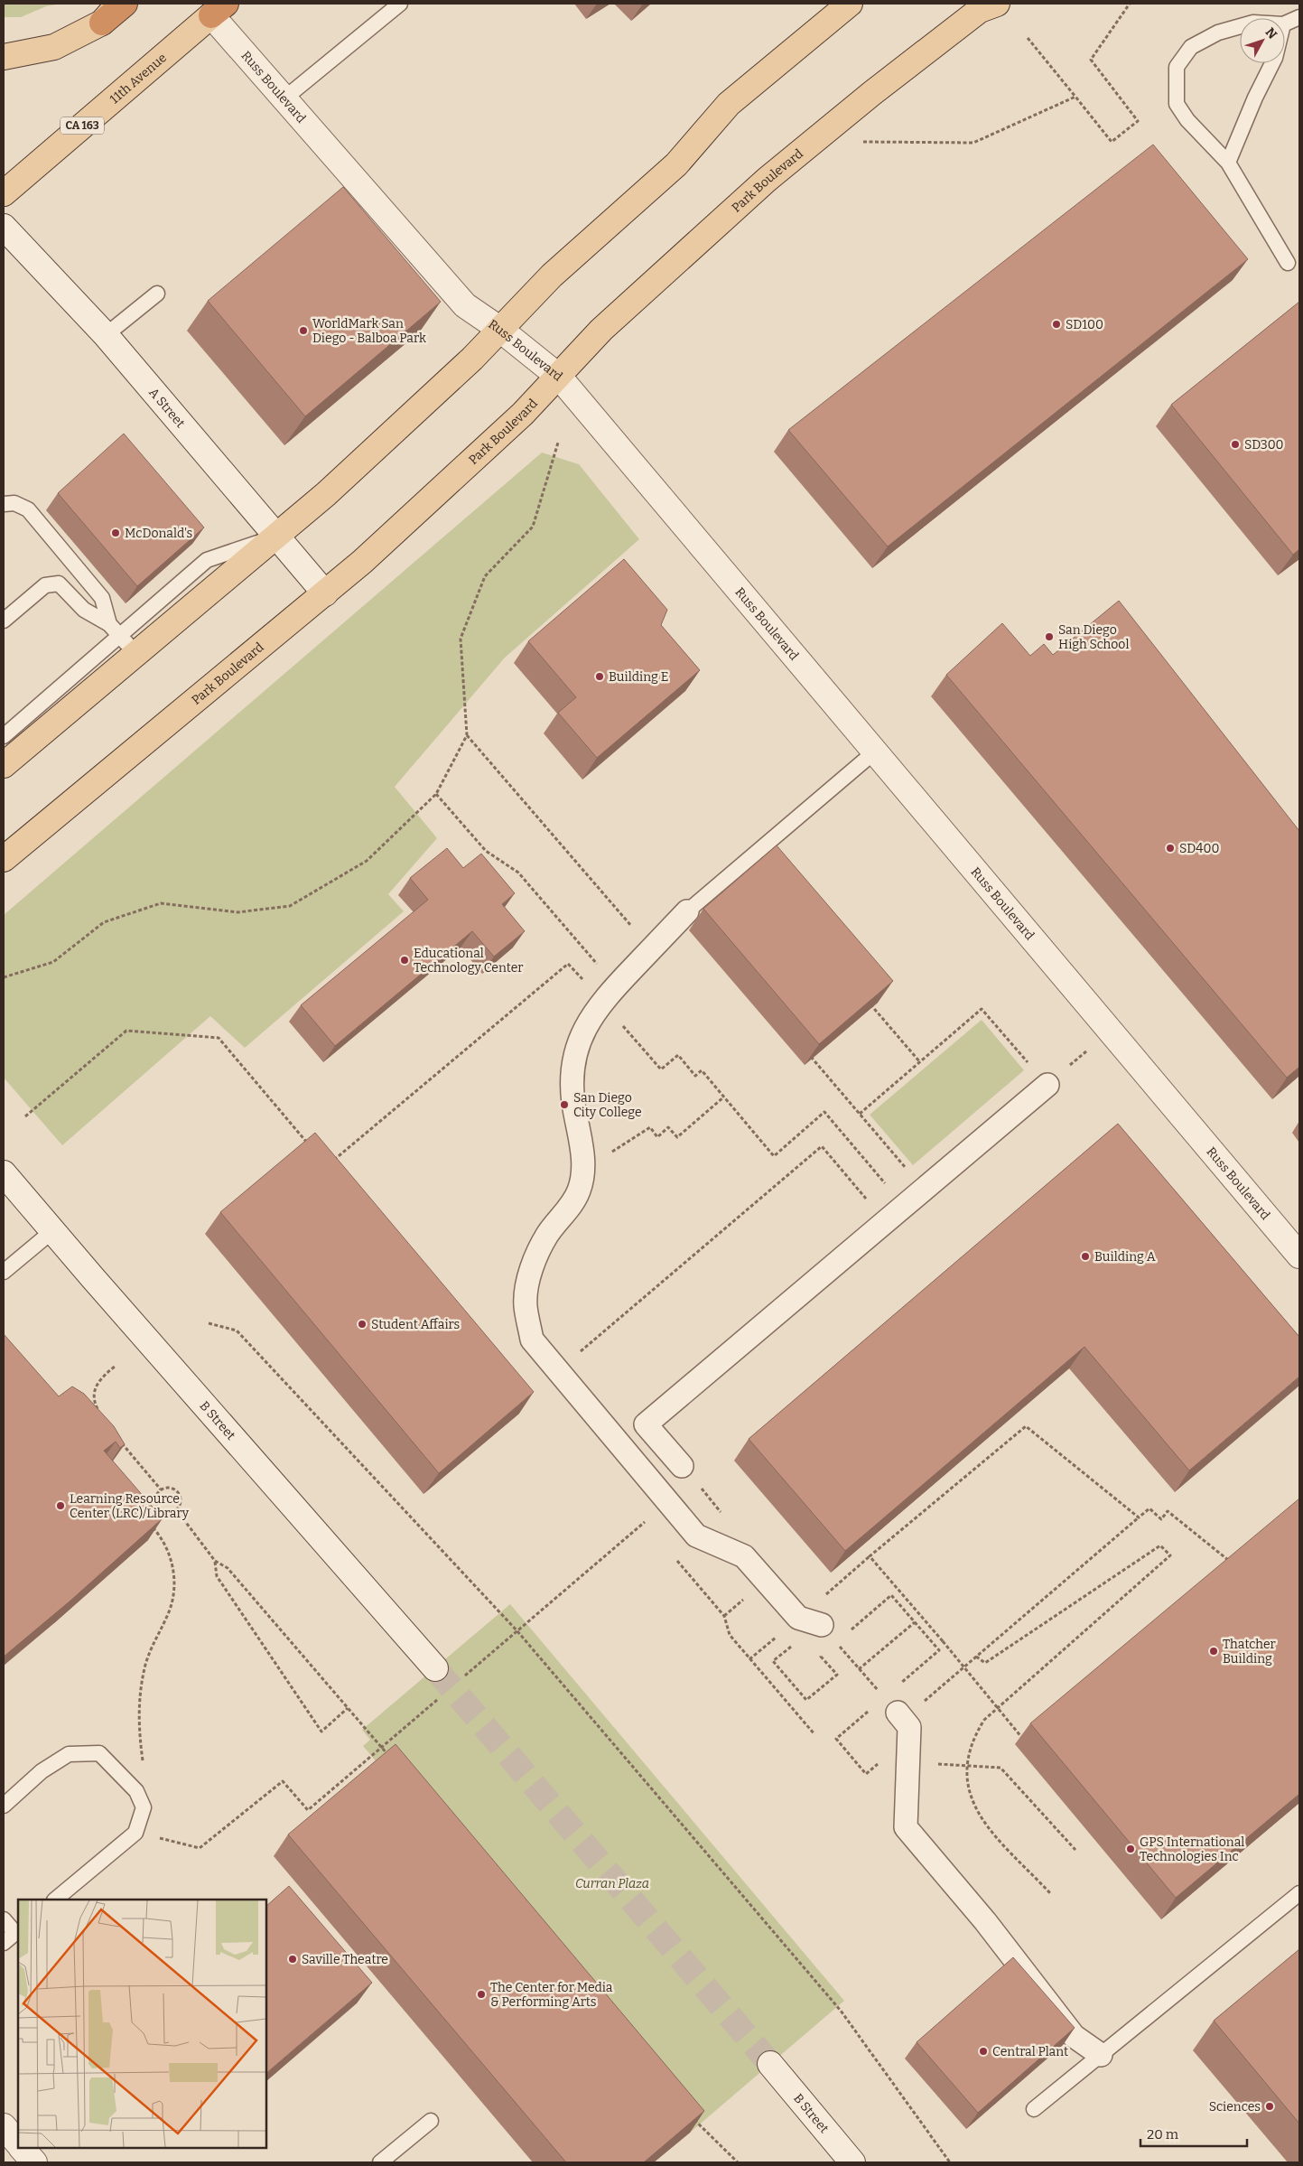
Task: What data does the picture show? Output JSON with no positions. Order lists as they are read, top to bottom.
{
  "streets": {
    "main road": ["11th Avenue", "CA 163", "Park Boulevard"],
    "street": ["Russ Boulevard", "A Street", "B Street"]
  },
  "crossings": [
    ["11th Avenue", "Russ Boulevard"],
    ["Russ Boulevard", "Park Boulevard"],
    ["Park Boulevard", "A Street"]
  ],
  "parks": ["Curran Plaza"],
  "places": [
    "SD100",
    "WorldMark San Diego - Balboa Park",
    "SD300",
    "McDonald's",
    "San Diego High School",
    "Building E",
    "SD400",
    "Educational Technology Center",
    "San Diego City College",
    "Building A",
    "Student Affairs",
    "Learning Resource Center (LRC)/Library",
    "Thatcher Building",
    "GPS International Technologies Inc",
    "Saville Theatre",
    "The Center for Media & Performing Arts",
    "Central Plant",
    "Sciences"
  ],
  "scale_bar": "20 m",
  "north": "top right"
}
